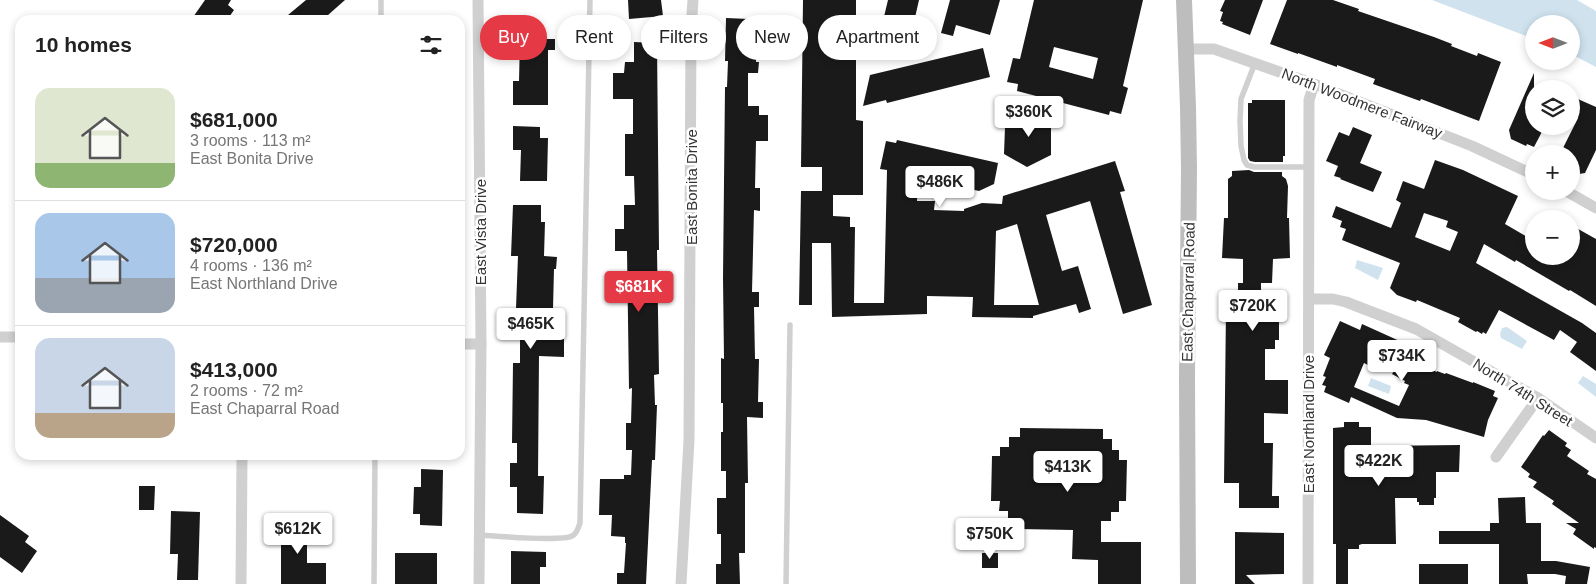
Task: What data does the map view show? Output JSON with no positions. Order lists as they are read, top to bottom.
{
  "streets": {
    "main road": ["East Chaparral Road"],
    "street": [
      "North Woodmere Fairway",
      "East Bonita Drive",
      "East Vista Drive",
      "North 74th Street",
      "East Northland Drive"
    ]
  },
  "crossings": [
    ["North Woodmere Fairway", "East Chaparral Road"],
    ["North Woodmere Fairway", "East Northland Drive"],
    ["North 74th Street", "East Northland Drive"]
  ],
  "north": "left",
  "page": {
    "map_buttons": ["+", "−"],
    "chip": [
      "Buy",
      "Rent",
      "Filters",
      "New",
      "Apartment"
    ],
    "heading": "10 homes",
    "list": [
      {
        "name": "$681,000",
        "note": "3 rooms · 113 m² · East Bonita Drive"
      },
      {
        "name": "$720,000",
        "note": "4 rooms · 136 m² · East Northland Drive"
      },
      {
        "name": "$413,000",
        "note": "2 rooms · 72 m² · East Chaparral Road"
      }
    ],
    "price": [
      "$360K",
      "$486K",
      "$681K",
      "$720K",
      "$465K",
      "$734K",
      "$422K",
      "$413K",
      "$612K",
      "$750K"
    ]
  }
}
